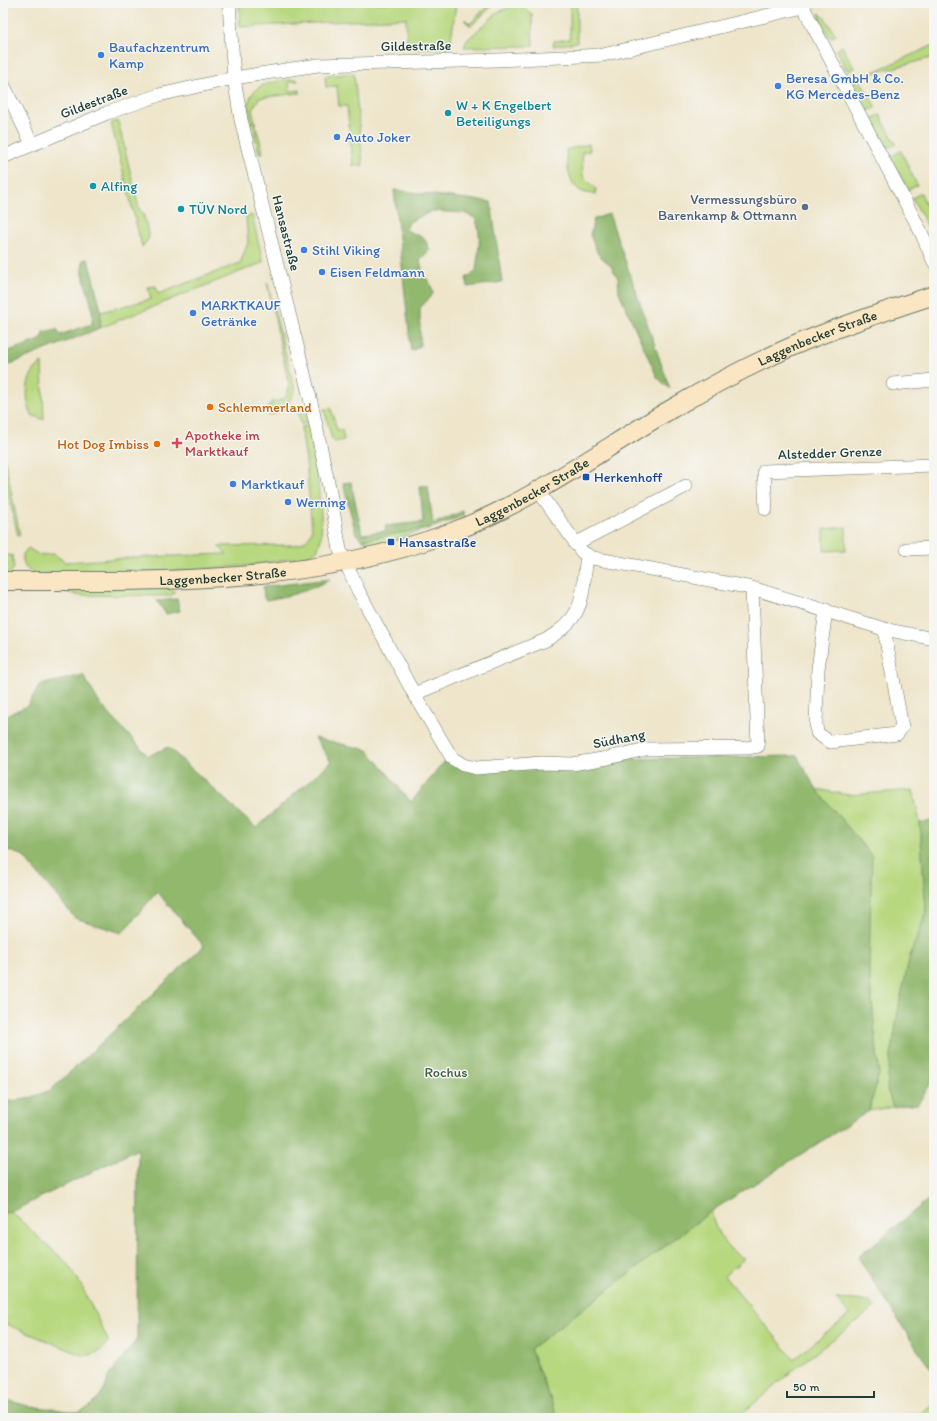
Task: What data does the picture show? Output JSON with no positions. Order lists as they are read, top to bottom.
{
  "streets": {
    "street": [
      "Gildestraße",
      "Hansastraße",
      "Laggenbecker Straße",
      "Alstedder Grenze",
      "Südhang"
    ]
  },
  "crossings": [
    ["Gildestraße", "Hansastraße"],
    ["Hansastraße", "Laggenbecker Straße"],
    ["Hansastraße", "Südhang"],
    ["Laggenbecker Straße", "Südhang"]
  ],
  "parks": ["Rochus"],
  "places": {
    "other": [
      "Baufachzentrum Kamp",
      "Beresa GmbH & Co. KG Mercedes-Benz",
      "W + K Engelbert Beteiligungs",
      "Auto Joker",
      "Alfing",
      "Vermessungsbüro Barenkamp & Ottmann",
      "TÜV Nord",
      "Stihl Viking",
      "Eisen Feldmann",
      "MARKTKAUF Getränke",
      "Schlemmerland",
      "Hot Dog Imbiss",
      "Marktkauf",
      "Werning"
    ],
    "health": ["Apotheke im Marktkauf"],
    "transit": ["Herkenhoff", "Hansastraße"]
  },
  "scale_bar": "50 m"
}
